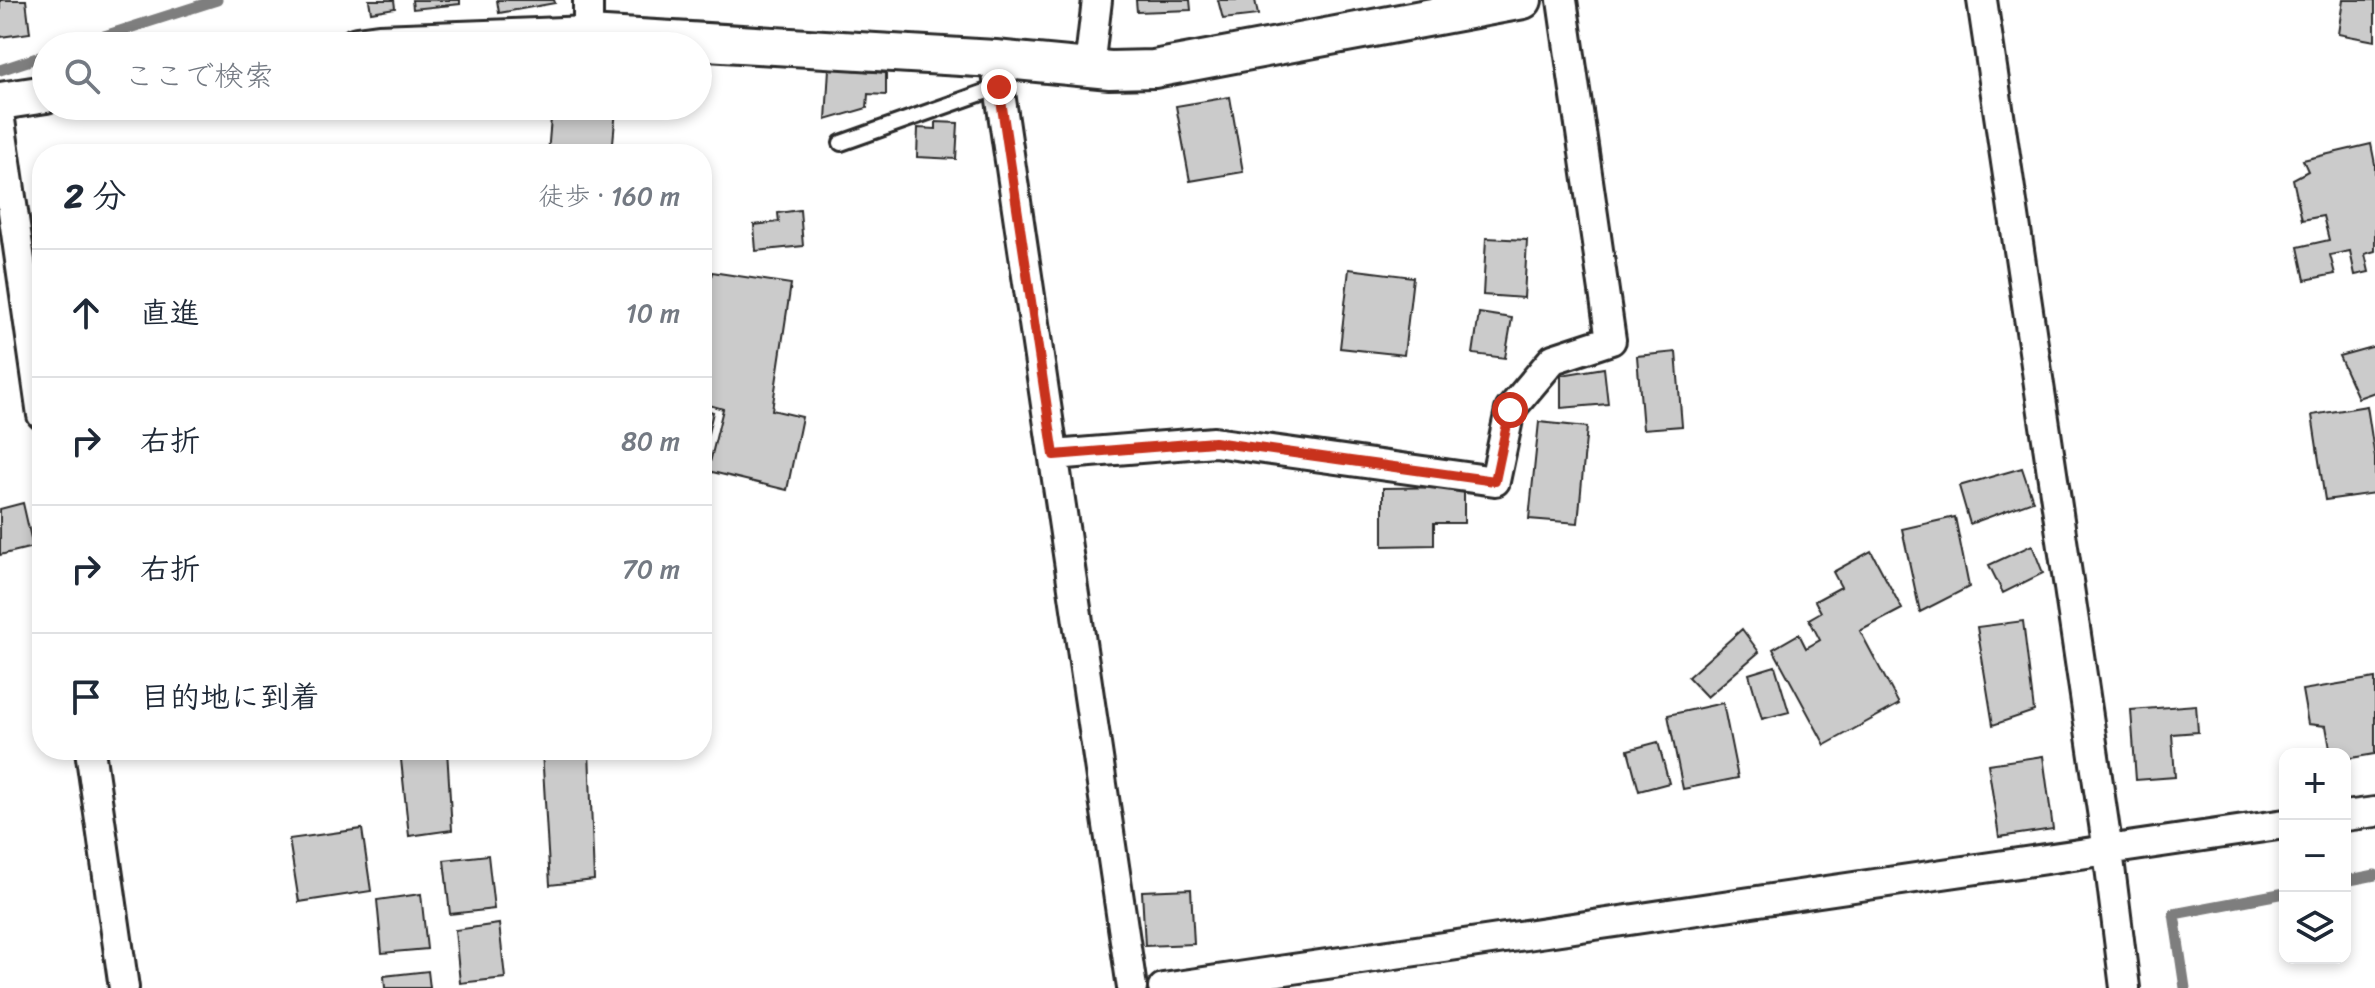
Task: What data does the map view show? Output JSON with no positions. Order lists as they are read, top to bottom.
{
  "page": {
    "search": "ここで検索",
    "heading": ["2 分", "徒歩 · 160 m"],
    "list": [
      ["直進", "10 m"],
      ["右折", "80 m"],
      ["右折", "70 m"],
      "目的地に到着"
    ],
    "map_buttons": ["+", "−"]
  }
}
